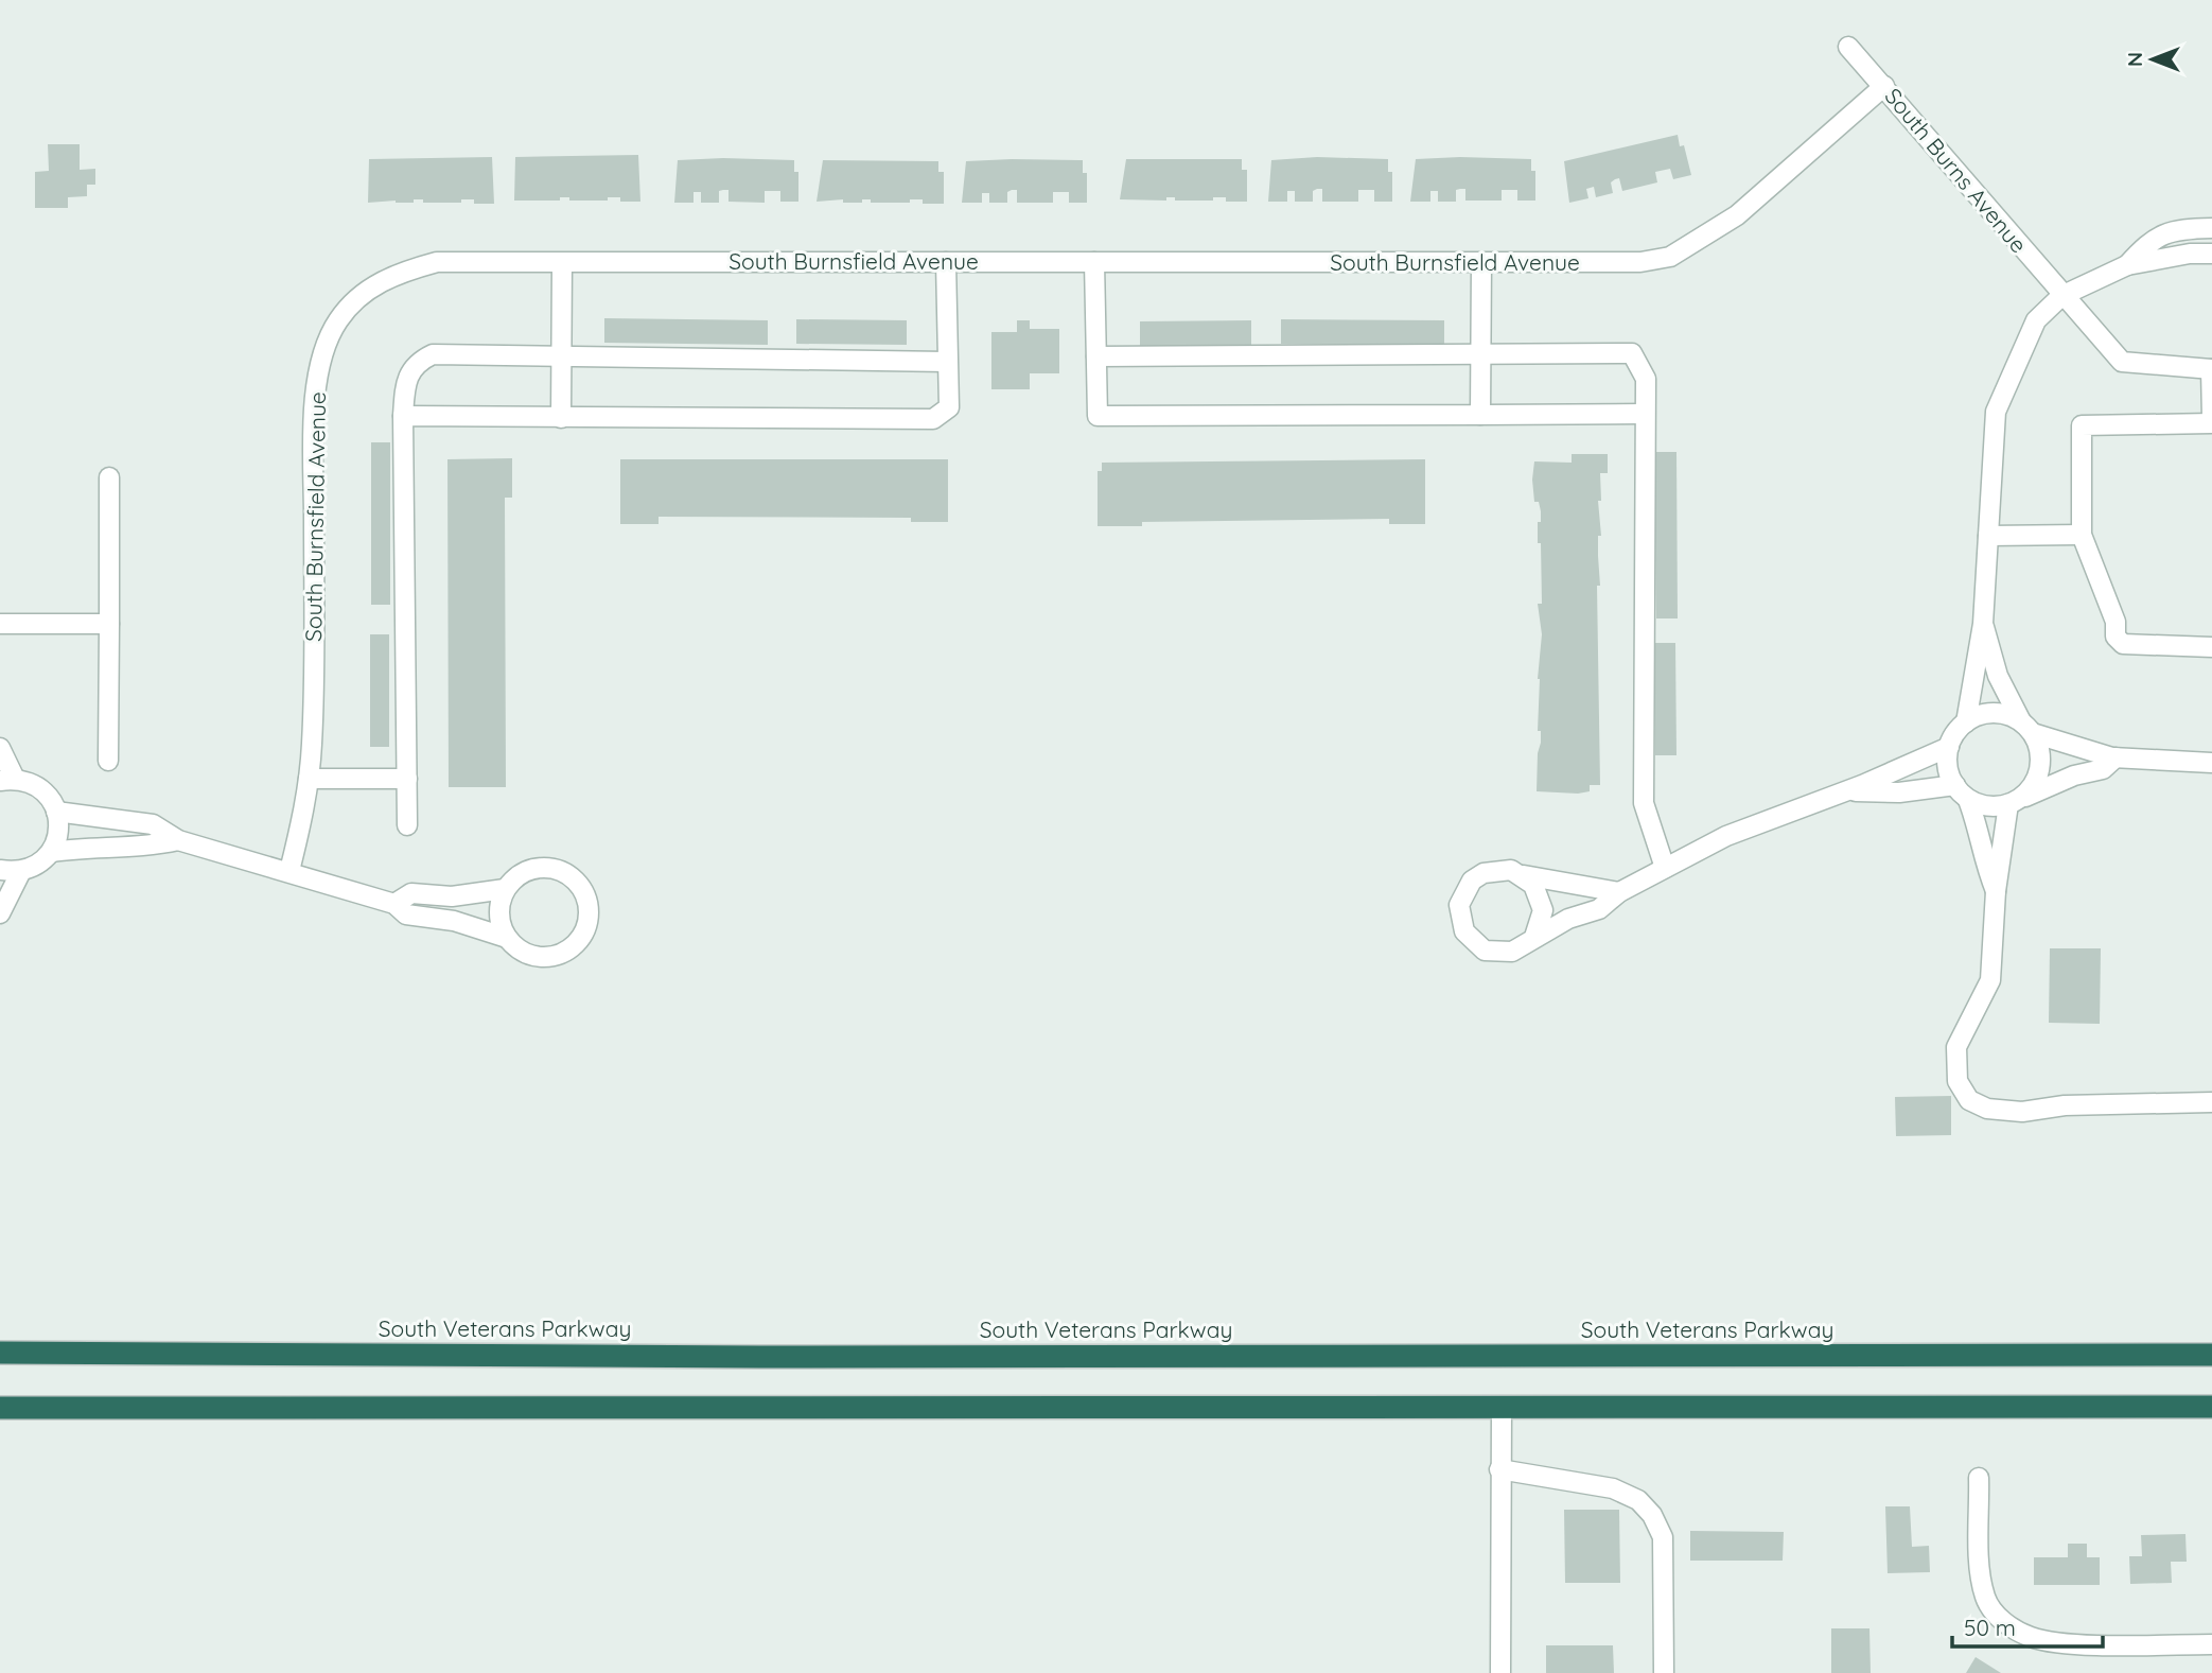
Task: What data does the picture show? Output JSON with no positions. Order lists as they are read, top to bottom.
{
  "streets": {
    "highway": ["South Veterans Parkway"],
    "street": ["South Burns Avenue", "South Burnsfield Avenue"]
  },
  "crossings": [
    ["South Burns Avenue", "South Burnsfield Avenue"]
  ],
  "scale_bar": "50 m",
  "north": "left"
}
